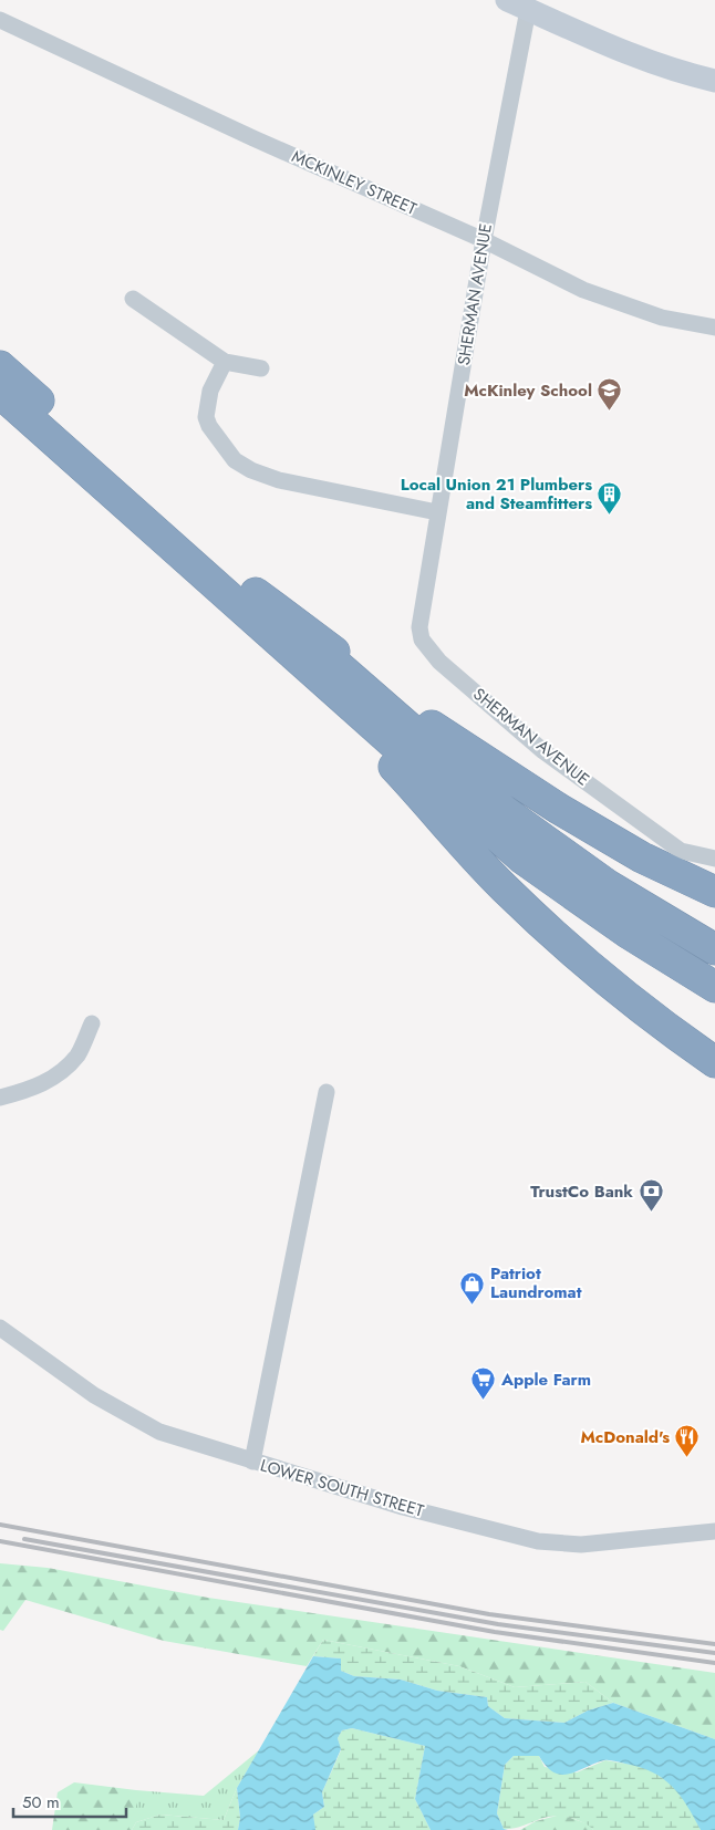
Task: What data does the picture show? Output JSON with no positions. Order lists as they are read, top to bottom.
{
  "streets": {
    "street": ["MCKINLEY STREET", "SHERMAN AVENUE", "LOWER SOUTH STREET"]
  },
  "crossings": [
    ["MCKINLEY STREET", "SHERMAN AVENUE"]
  ],
  "places": {
    "school or university": ["McKinley School"],
    "building": ["Local Union 21 Plumbers and Steamfitters"],
    "bank": ["TrustCo Bank"],
    "shop": ["Patriot Laundromat"],
    "supermarket": ["Apple Farm"],
    "restaurant": ["McDonald's"]
  },
  "scale_bar": "50 m"
}
